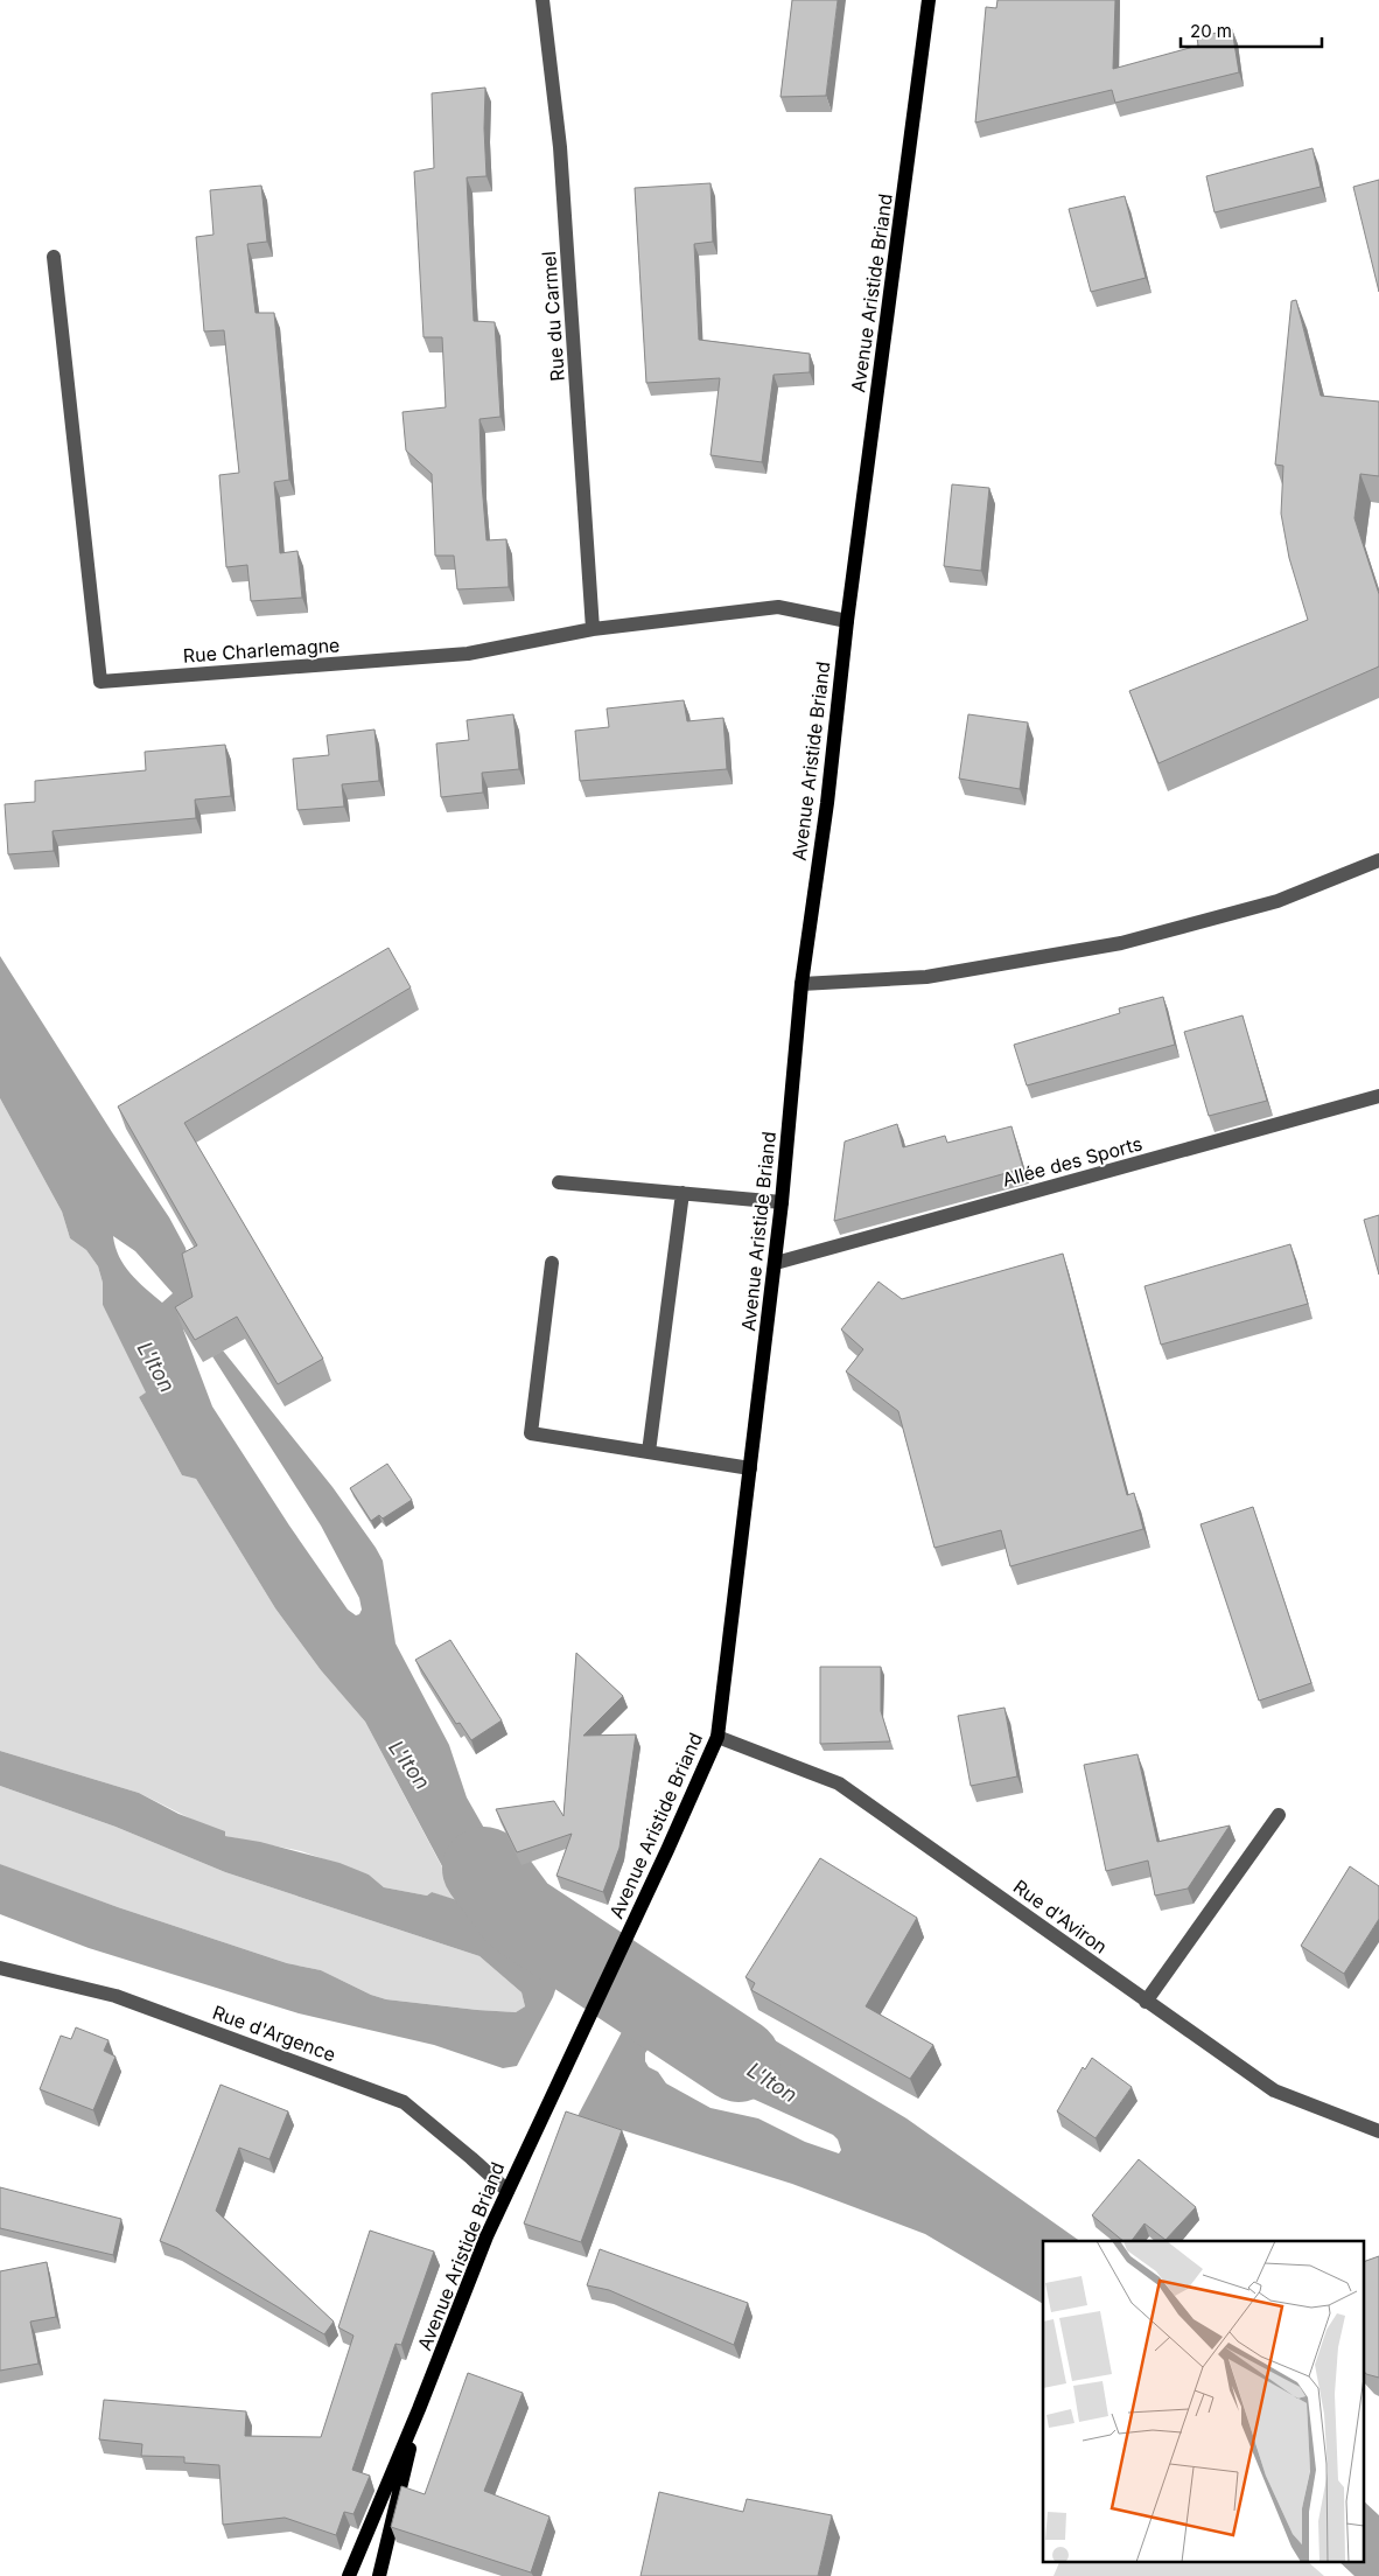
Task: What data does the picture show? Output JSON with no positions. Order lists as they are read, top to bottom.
{
  "streets": {
    "main road": ["Avenue Aristide Briand"],
    "street": [
      "Rue du Carmel",
      "Rue Charlemagne",
      "Allée des Sports",
      "Rue d'Aviron",
      "Rue d'Argence"
    ]
  },
  "crossings": [
    ["Avenue Aristide Briand", "Rue Charlemagne"],
    ["Avenue Aristide Briand", "Allée des Sports"],
    ["Avenue Aristide Briand", "Rue d'Aviron"],
    ["Avenue Aristide Briand", "Rue d'Argence"],
    ["Rue du Carmel", "Rue Charlemagne"]
  ],
  "water": ["L'Iton"],
  "scale_bar": "20 m"
}
